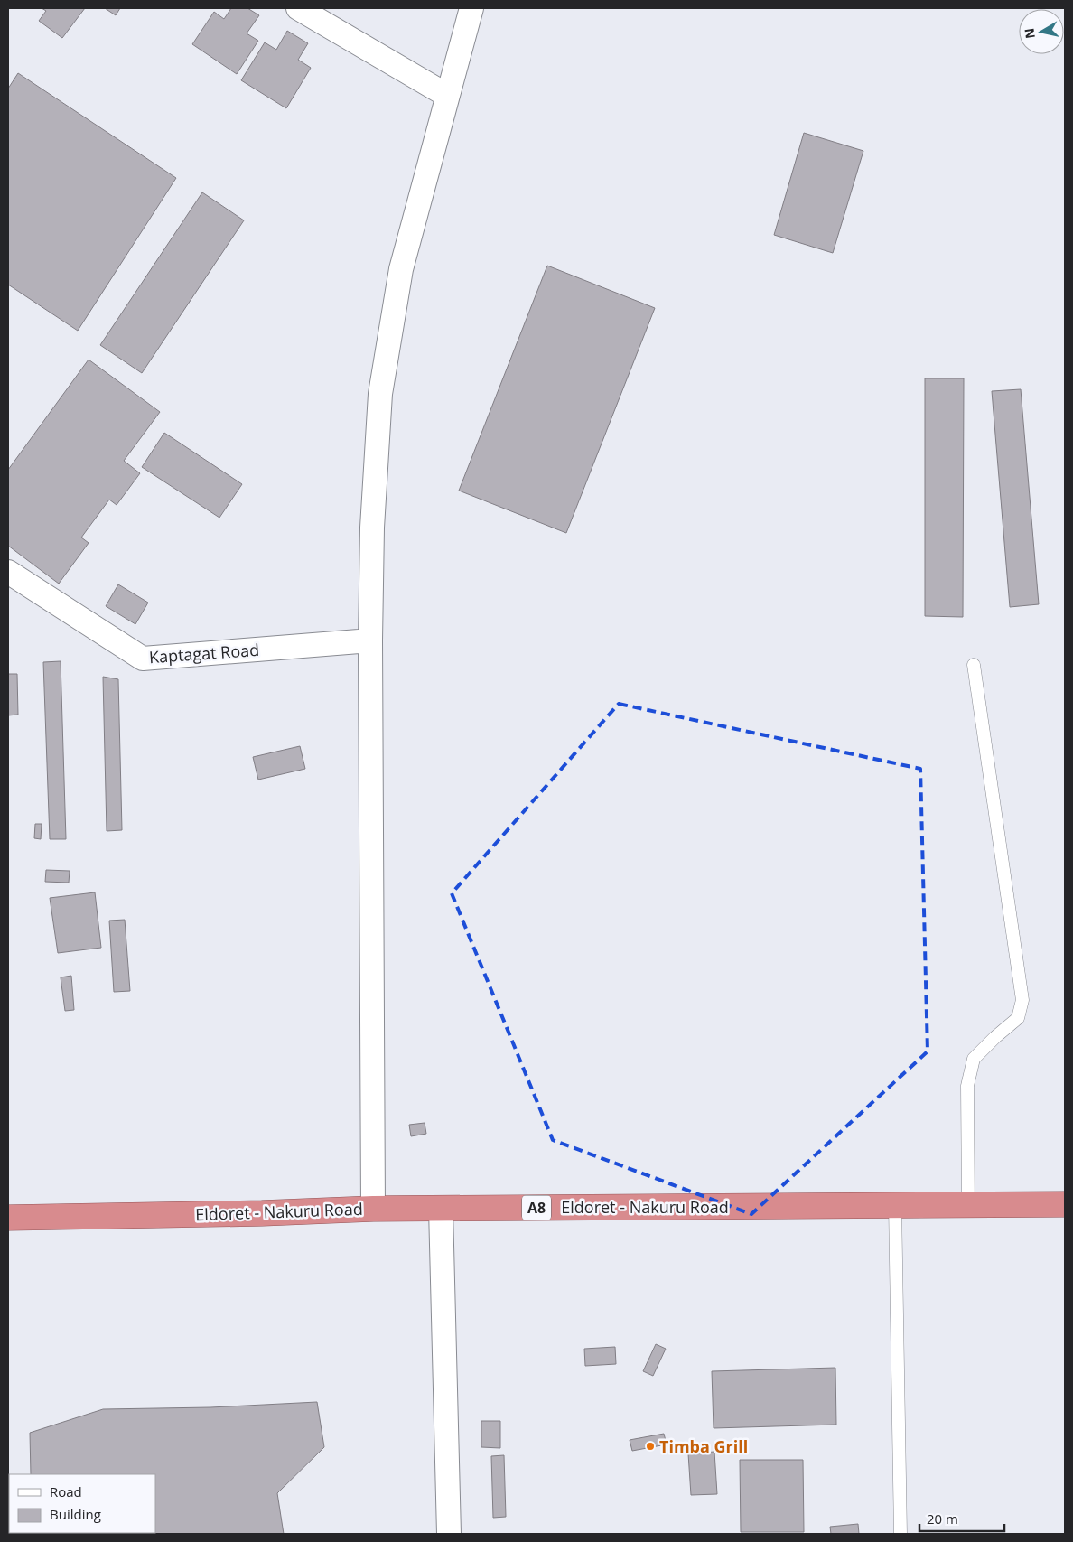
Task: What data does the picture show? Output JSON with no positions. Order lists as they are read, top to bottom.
{
  "streets": {
    "highway": ["Eldoret - Nakuru Road", "A8"],
    "street": ["Kaptagat Road"]
  },
  "places": ["Timba Grill"],
  "legend": ["Road", "Building"],
  "scale_bar": "20 m",
  "north": "left"
}
